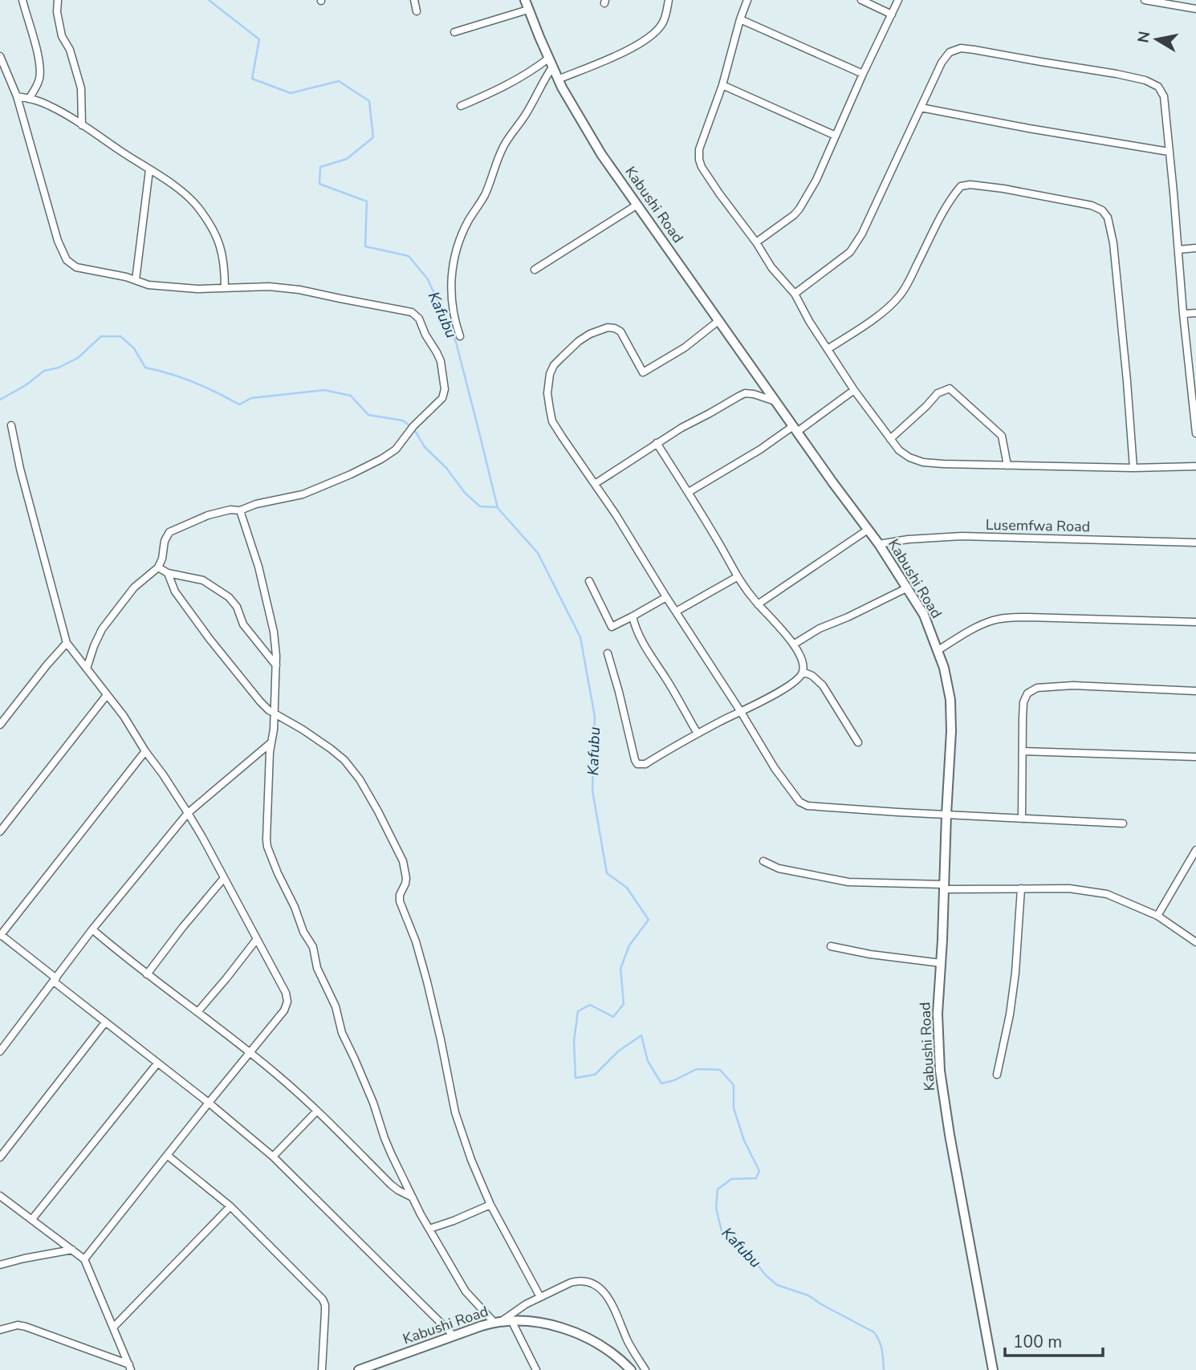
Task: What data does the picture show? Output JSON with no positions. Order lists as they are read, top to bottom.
{
  "streets": {
    "main road": ["Kabushi Road"],
    "street": ["Lusemfwa Road"]
  },
  "crossings": [
    ["Kabushi Road", "Lusemfwa Road"]
  ],
  "water": ["Kafubu"],
  "scale_bar": "100 m",
  "north": "left"
}
